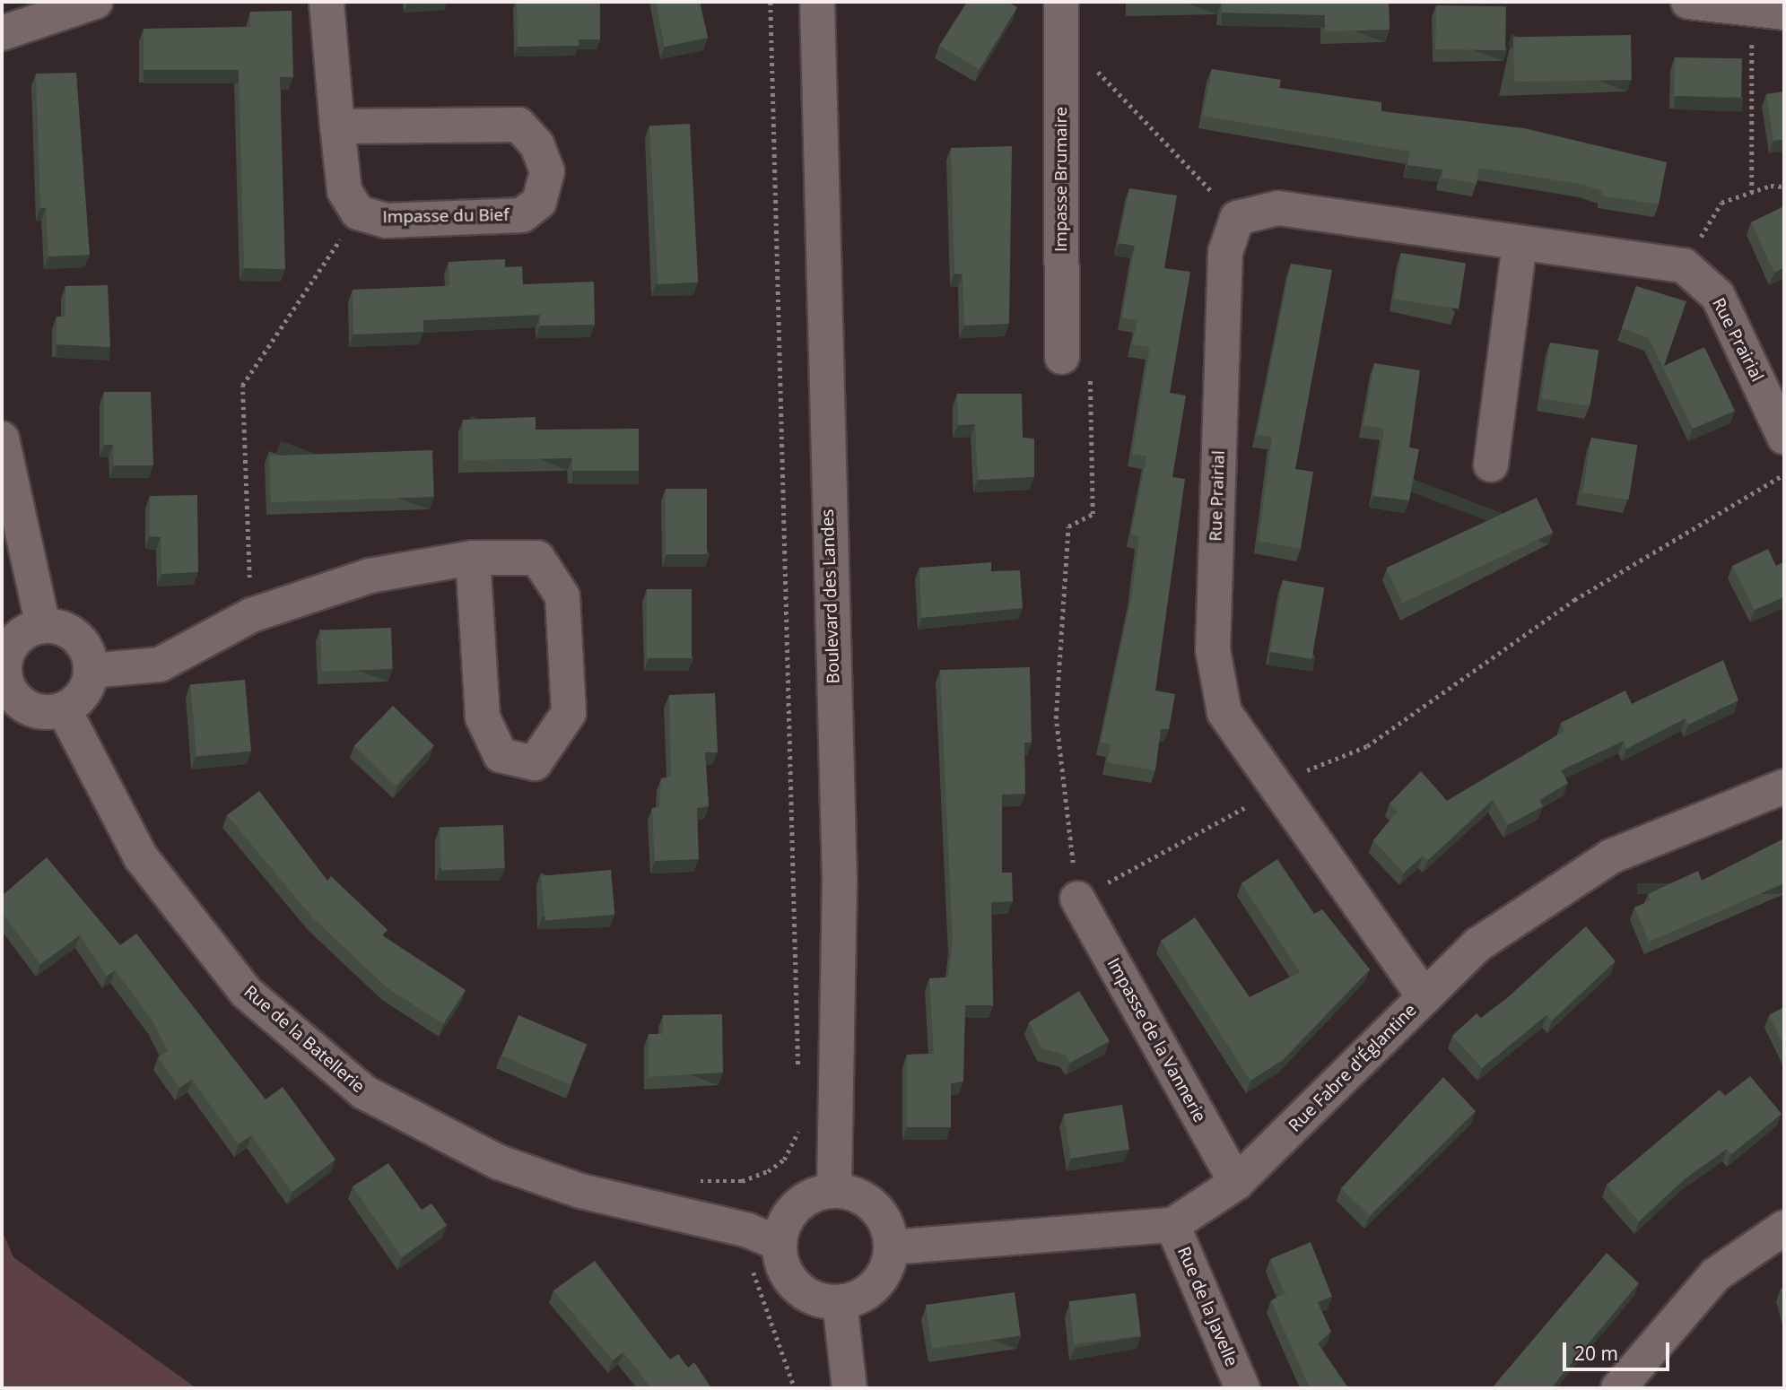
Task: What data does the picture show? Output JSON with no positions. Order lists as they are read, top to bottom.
{
  "streets": {
    "street": [
      "Impasse Brumaire",
      "Impasse du Bief",
      "Rue Prairial",
      "Boulevard des Landes",
      "Rue de la Batellerie",
      "Impasse de la Vannerie",
      "Rue Fabre d'Églantine",
      "Rue de la Javelle"
    ]
  },
  "crossings": [
    ["Rue Prairial", "Rue Fabre d'Églantine"],
    ["Boulevard des Landes", "Rue de la Batellerie"],
    ["Boulevard des Landes", "Rue Fabre d'Églantine"],
    ["Rue de la Batellerie", "Rue Fabre d'Églantine"],
    ["Impasse de la Vannerie", "Rue Fabre d'Églantine"],
    ["Rue Fabre d'Églantine", "Rue de la Javelle"]
  ],
  "scale_bar": "20 m"
}
